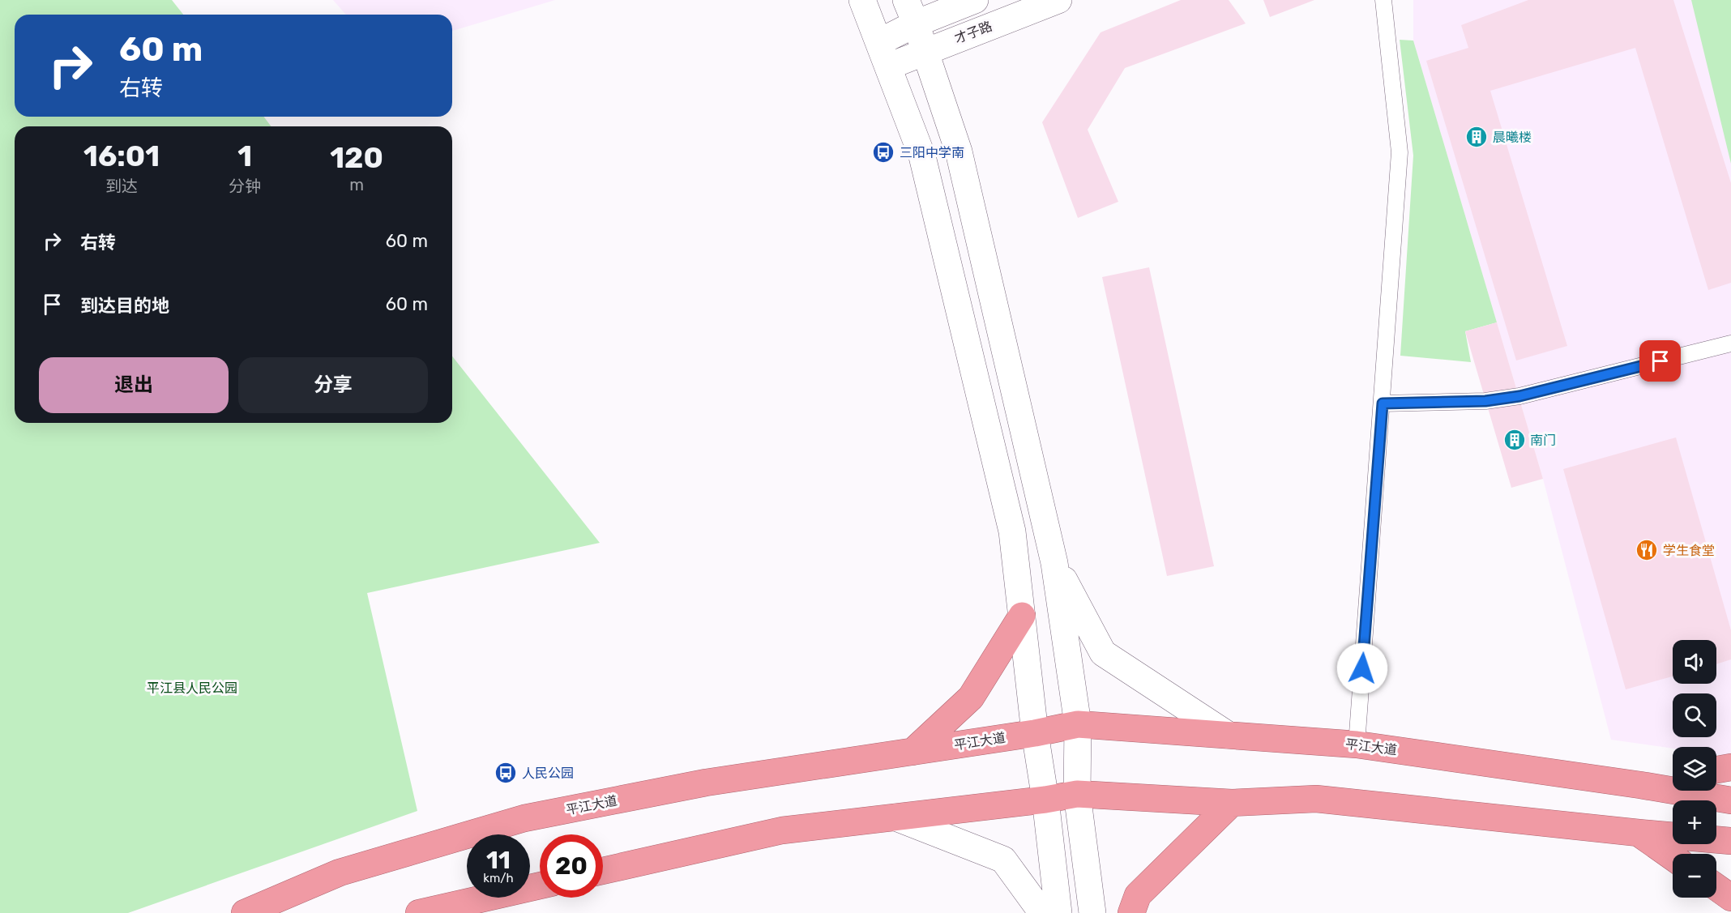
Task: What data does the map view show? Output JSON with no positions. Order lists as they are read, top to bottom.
{
  "streets": {
    "highway": ["平江大道"],
    "main road": ["才子路"]
  },
  "parks": ["平江县人民公园"],
  "places": {
    "building": ["晨曦楼", "南门"],
    "bus stop": ["三阳中学南", "人民公园"],
    "restaurant": ["学生食堂"]
  },
  "page": {
    "turn": ["60 m", "右转"],
    "eta": [
      "16:01",
      "到达",
      "1",
      "分钟",
      "120",
      "m"
    ],
    "list": [
      {
        "name": "右转",
        "value": "60 m"
      },
      {
        "name": "到达目的地",
        "value": "60 m"
      }
    ],
    "buttons": ["退出", "分享"],
    "map_buttons": ["+", "−"],
    "speed": "11 km/h",
    "limit": "20"
  }
}
